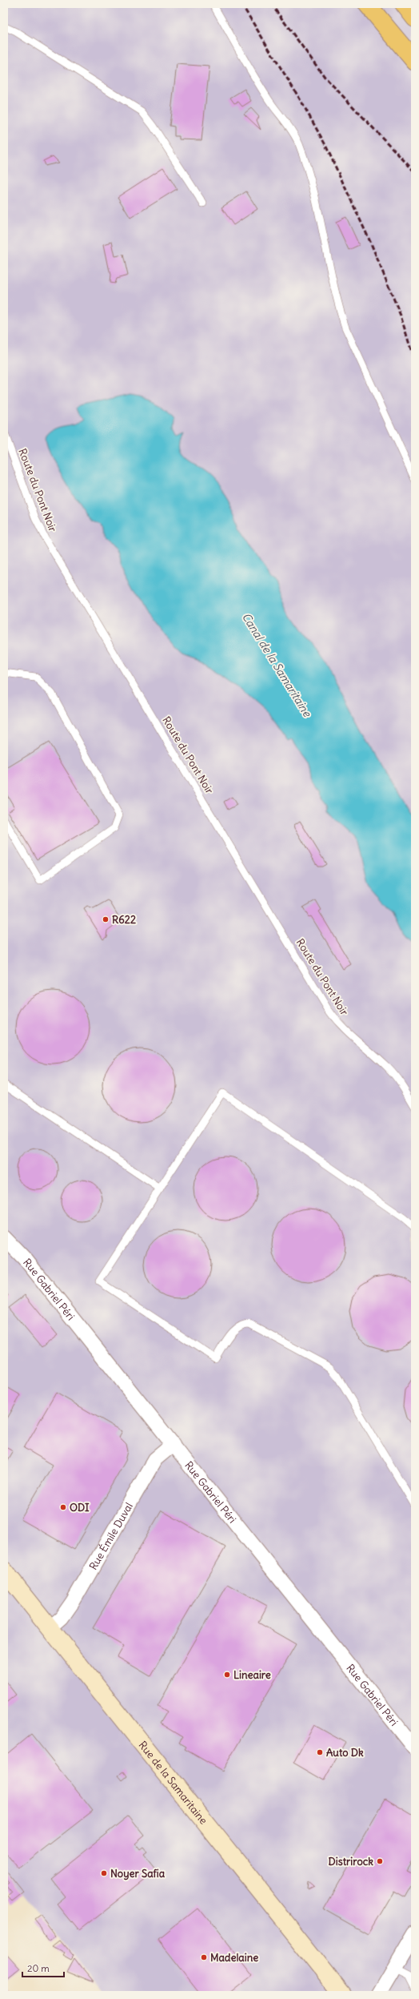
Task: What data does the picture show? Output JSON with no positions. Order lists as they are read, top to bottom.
{
  "streets": {
    "street": ["Rue Gabriel Péri", "Rue Émile Duval", "Rue de la Samaritaine"],
    "lane": ["Route du Pont Noir"]
  },
  "crossings": [
    ["Rue Gabriel Péri", "Rue Émile Duval"],
    ["Rue Émile Duval", "Rue de la Samaritaine"]
  ],
  "water": ["Canal de la Samaritaine"],
  "places": [
    "R622",
    "ODI",
    "Lineaire",
    "Auto Dk",
    "Distrirock",
    "Noyer Safia",
    "Madelaine"
  ],
  "scale_bar": "20 m"
}
